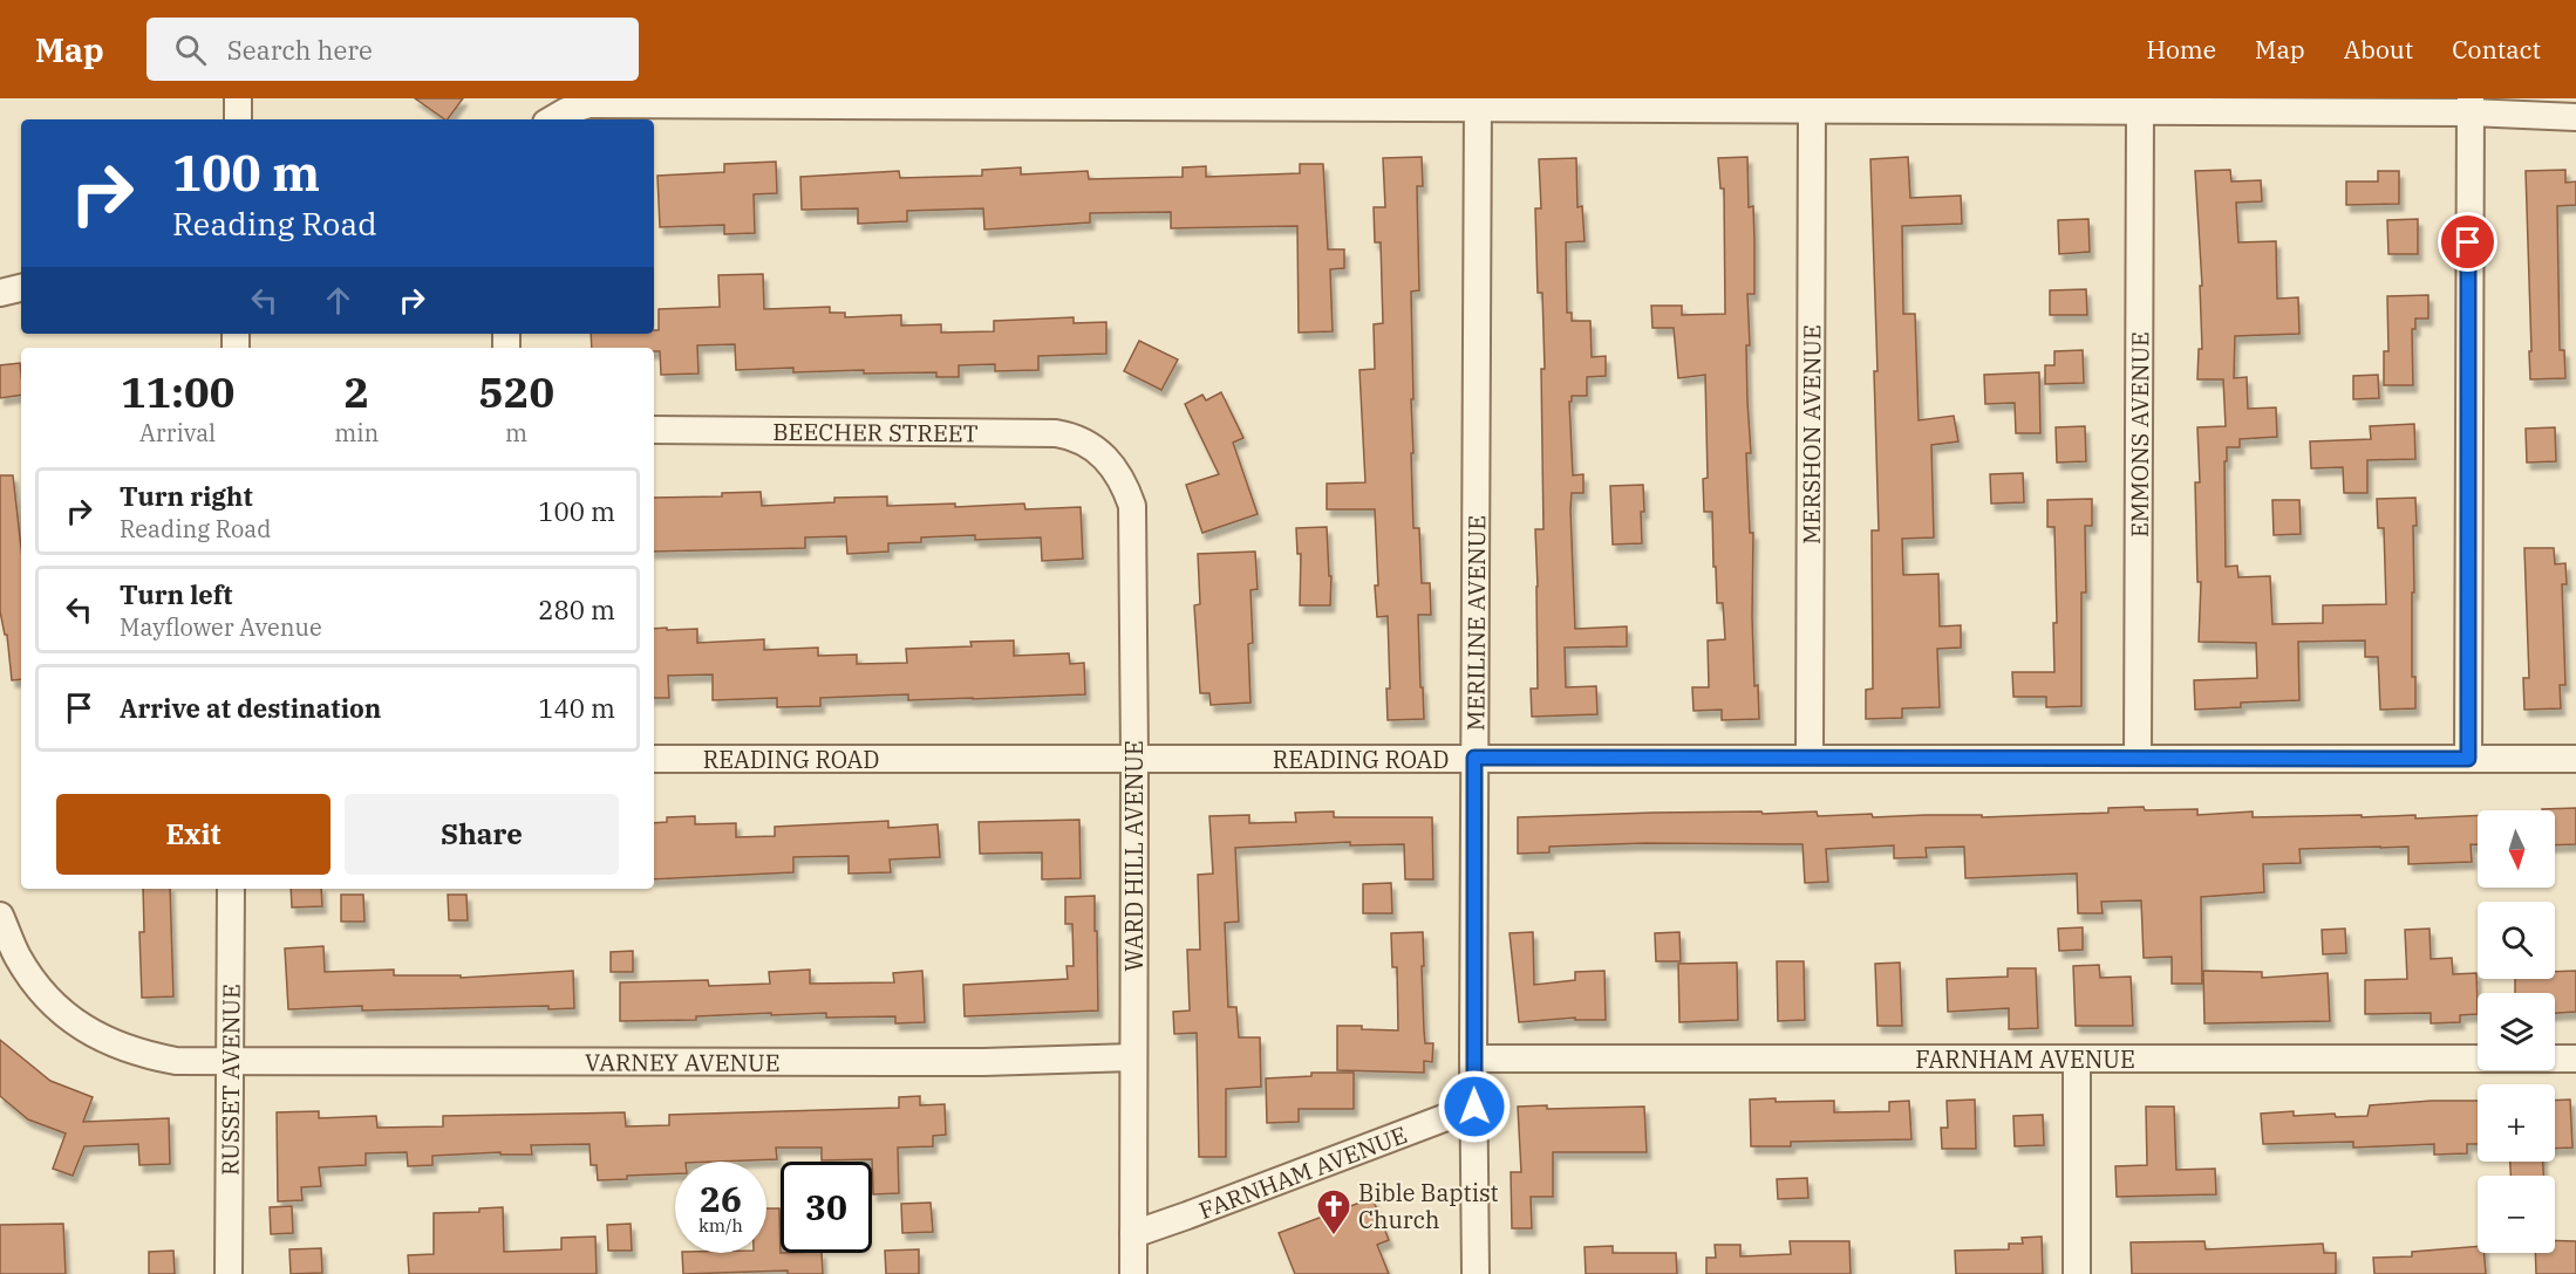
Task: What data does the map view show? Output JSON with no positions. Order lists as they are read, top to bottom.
{
  "streets": {
    "street": [
      "BEECHER STREET",
      "MERSHON AVENUE",
      "EMMONS AVENUE",
      "MERILINE AVENUE",
      "READING ROAD",
      "WARD HILL AVENUE",
      "FARNHAM AVENUE",
      "VARNEY AVENUE",
      "RUSSET AVENUE"
    ]
  },
  "crossings": [
    ["BEECHER STREET", "WARD HILL AVENUE"],
    ["MERSHON AVENUE", "READING ROAD"],
    ["EMMONS AVENUE", "READING ROAD"],
    ["MERILINE AVENUE", "READING ROAD"],
    ["MERILINE AVENUE", "FARNHAM AVENUE"],
    ["READING ROAD", "WARD HILL AVENUE"],
    ["WARD HILL AVENUE", "FARNHAM AVENUE"],
    ["WARD HILL AVENUE", "VARNEY AVENUE"],
    ["VARNEY AVENUE", "RUSSET AVENUE"]
  ],
  "places": {
    "church": ["Bible Baptist Church"]
  },
  "north": "bottom",
  "page": {
    "header": "Map",
    "search": "Search here",
    "nav": [
      "Home",
      "Map",
      "About",
      "Contact"
    ],
    "turn": ["100 m", "Reading Road"],
    "eta": [
      "11:00",
      "Arrival",
      "2",
      "min",
      "520",
      "m"
    ],
    "list": [
      {
        "name": "Turn right",
        "note": "Reading Road",
        "value": "100 m"
      },
      {
        "name": "Turn left",
        "note": "Mayflower Avenue",
        "value": "280 m"
      },
      {
        "name": "Arrive at destination",
        "value": "140 m"
      }
    ],
    "buttons": ["Exit", "Share"],
    "map_buttons": ["+", "−"],
    "speed": "26 km/h",
    "limit": "30"
  }
}
